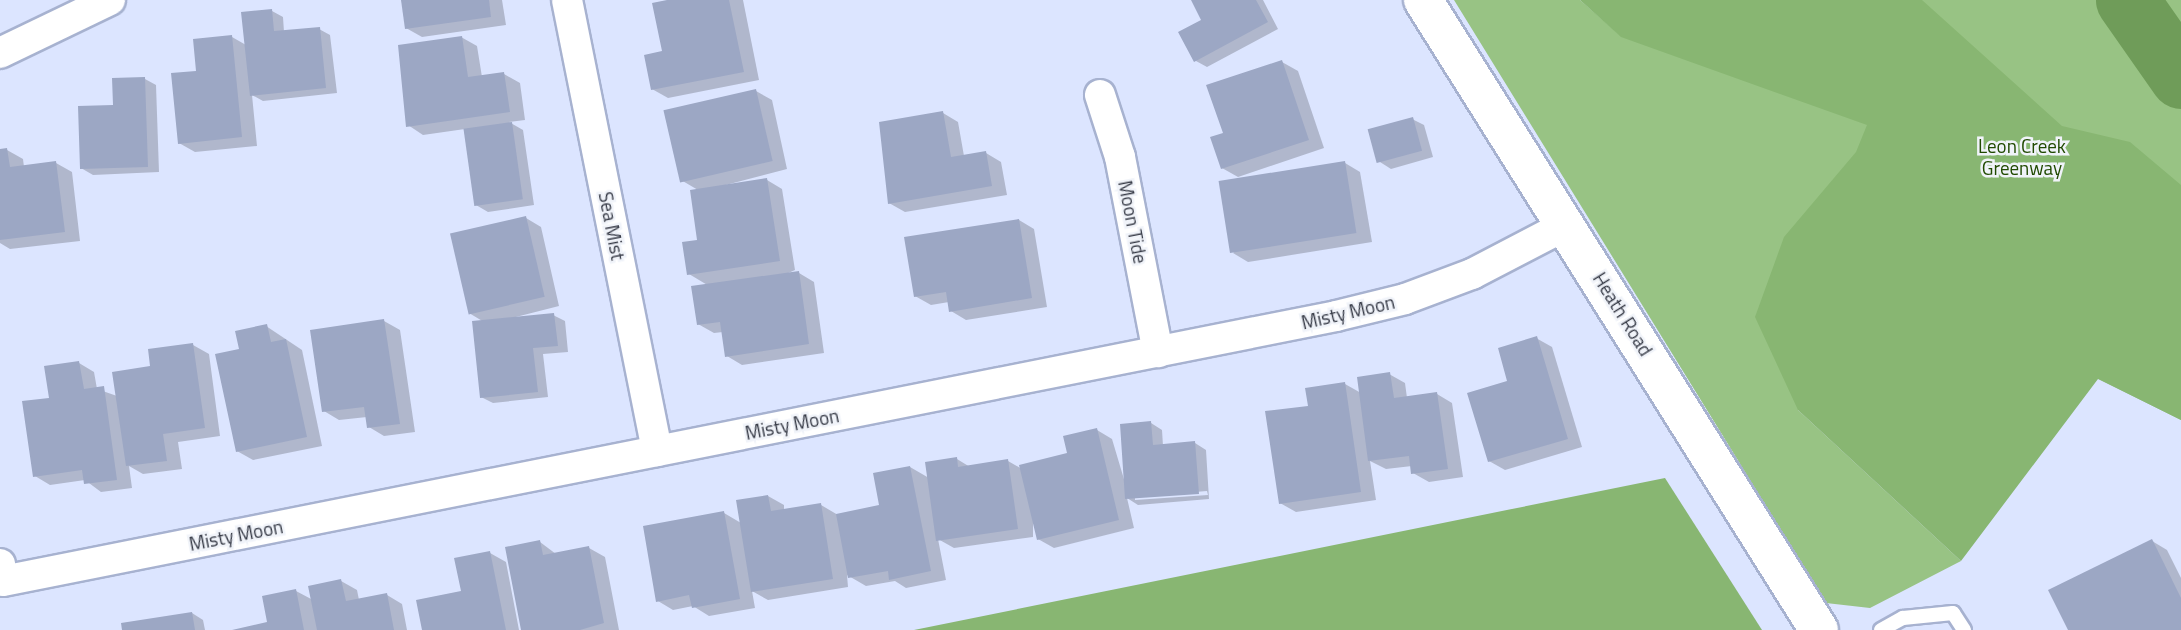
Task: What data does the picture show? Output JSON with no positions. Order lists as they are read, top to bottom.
{
  "streets": {
    "street": [
      "Moon Tide",
      "Sea Mist",
      "Misty Moon",
      "Heath Road"
    ]
  },
  "crossings": [
    ["Moon Tide", "Misty Moon"],
    ["Sea Mist", "Misty Moon"],
    ["Misty Moon", "Heath Road"]
  ],
  "parks": ["Leon Creek Greenway"]
}
